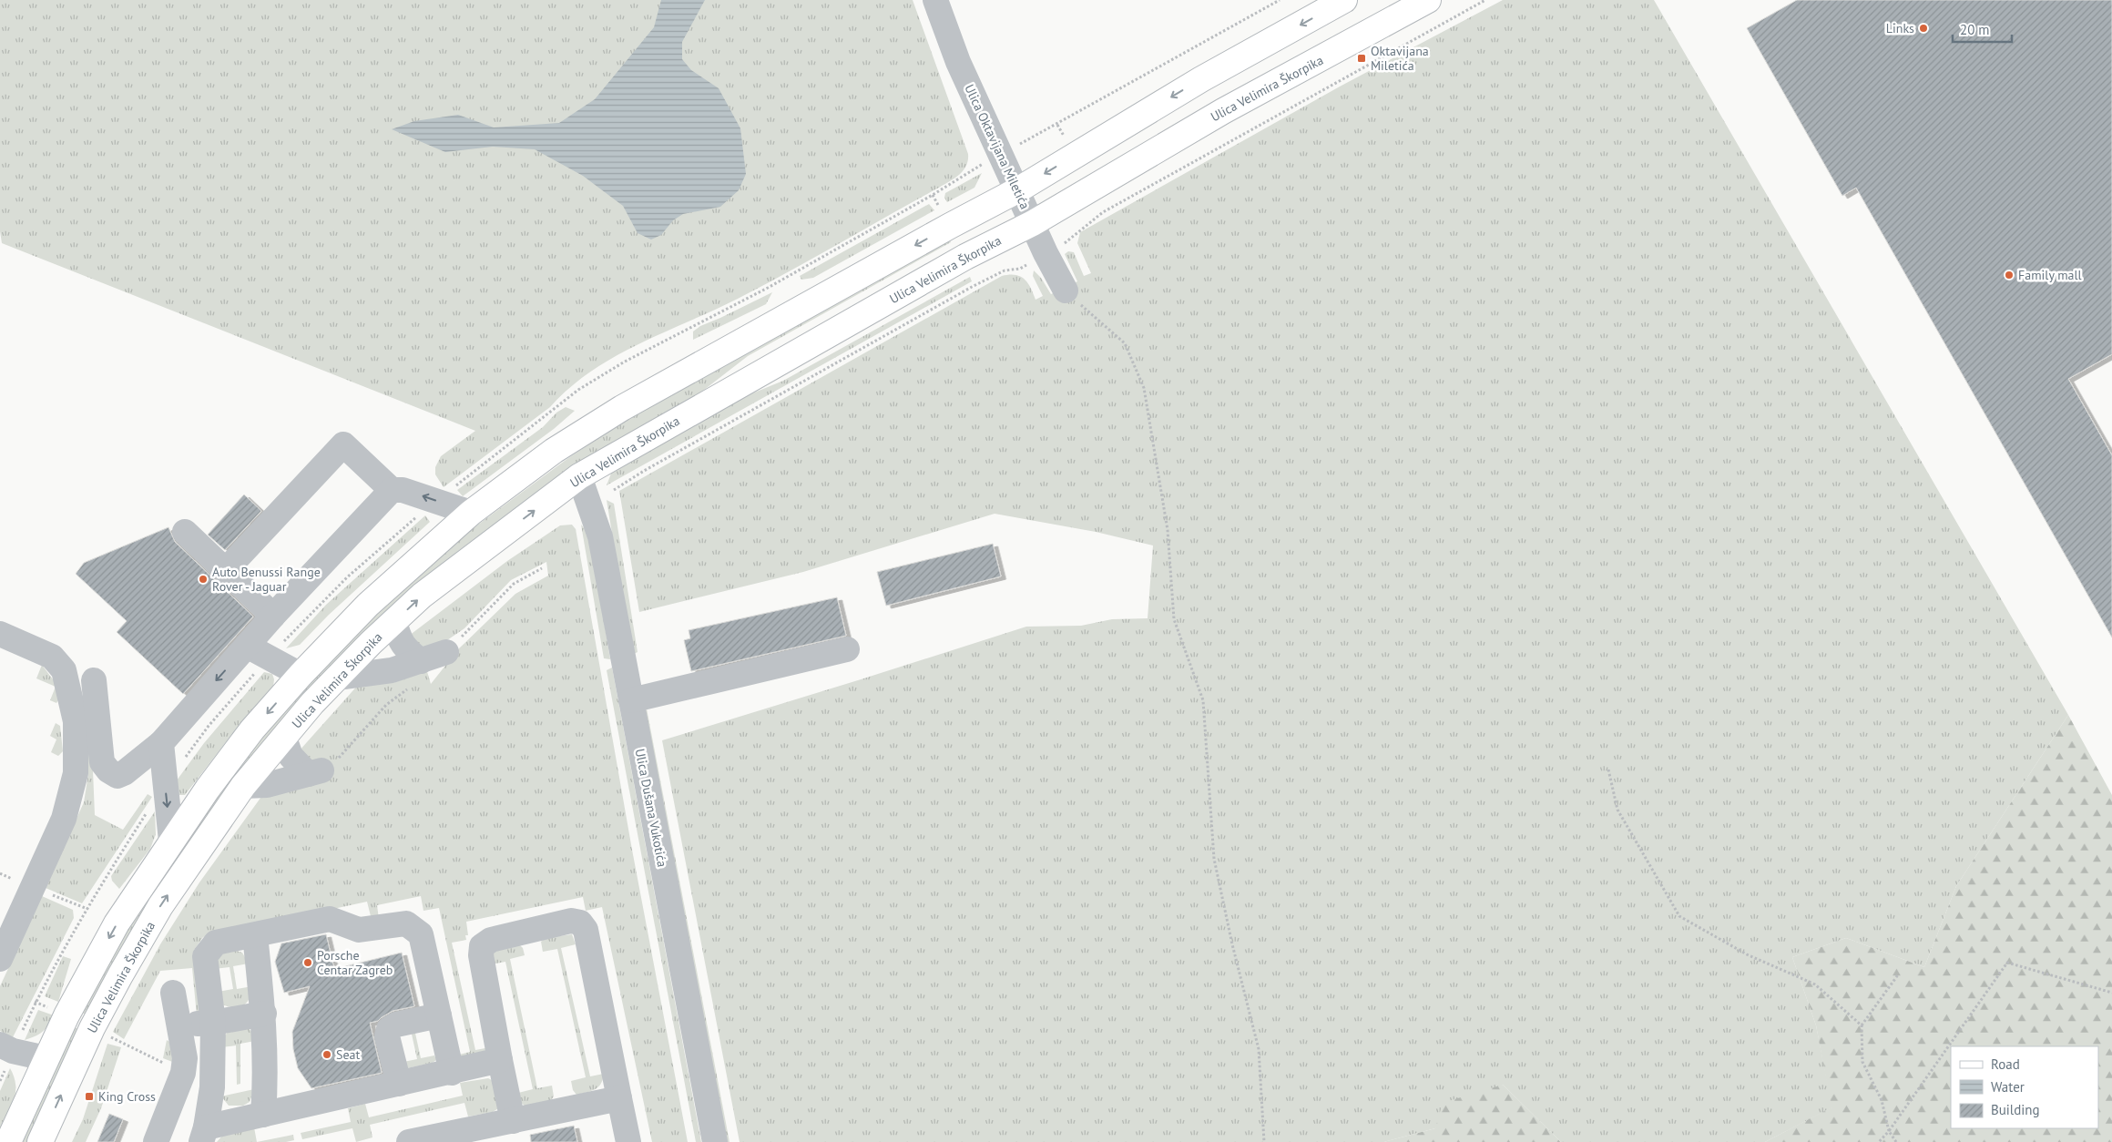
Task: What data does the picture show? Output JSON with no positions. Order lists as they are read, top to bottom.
{
  "streets": {
    "main road": ["Ulica Velimira Škorpika"],
    "street": ["Ulica Oktavijana Miletića", "Ulica Dušana Vukotića"]
  },
  "crossings": [
    ["Ulica Velimira Škorpika", "Ulica Oktavijana Miletića"],
    ["Ulica Velimira Škorpika", "Ulica Dušana Vukotića"]
  ],
  "places": {
    "other": [
      "Links",
      "Family mall",
      "Auto Benussi Range Rover - Jaguar",
      "Porsche Centar Zagreb",
      "Seat"
    ],
    "transit": ["Oktavijana Miletića", "King Cross"]
  },
  "legend": ["Road", "Water", "Building"],
  "scale_bar": "20 m"
}
